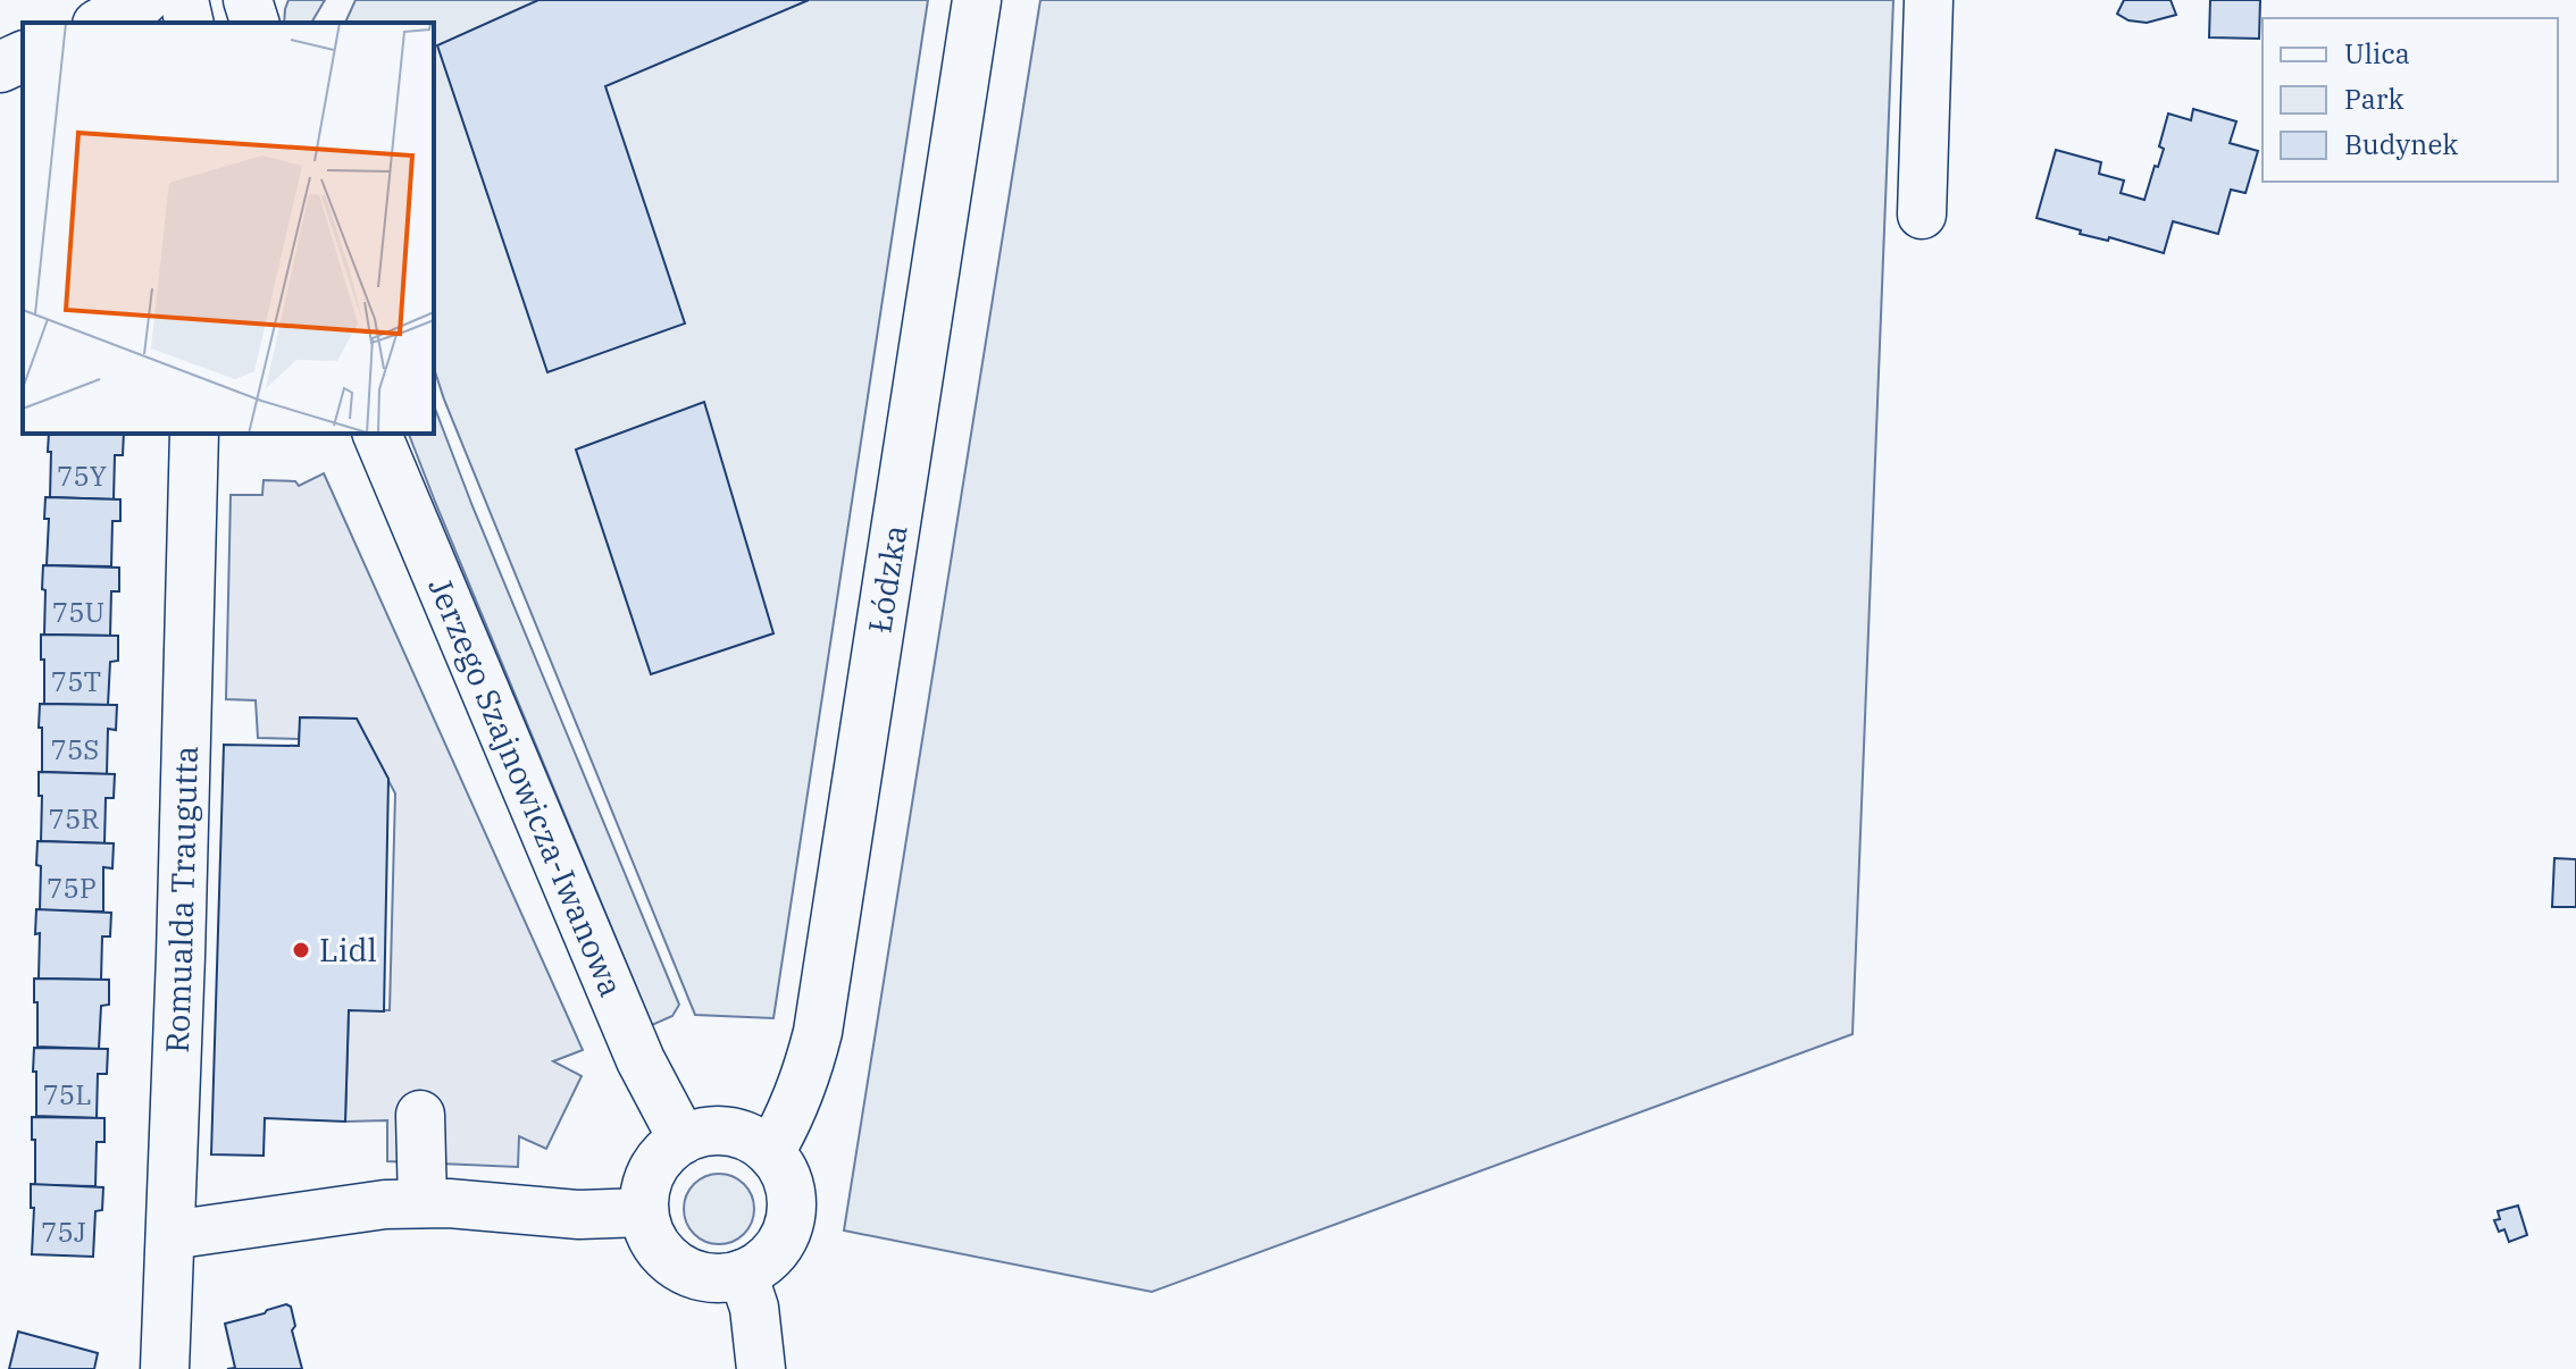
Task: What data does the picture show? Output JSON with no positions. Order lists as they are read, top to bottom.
{
  "streets": {
    "street": ["Łódzka", "Jerzego Szajnowicza-Iwanowa", "Romualda Traugutta"]
  },
  "crossings": [
    ["Łódzka", "Jerzego Szajnowicza-Iwanowa"]
  ],
  "places": ["Lidl"],
  "house_numbers": [
    "75Y",
    "75U",
    "75T",
    "75S",
    "75R",
    "75P",
    "75L",
    "75J"
  ],
  "legend": ["Ulica", "Park", "Budynek"]
}
